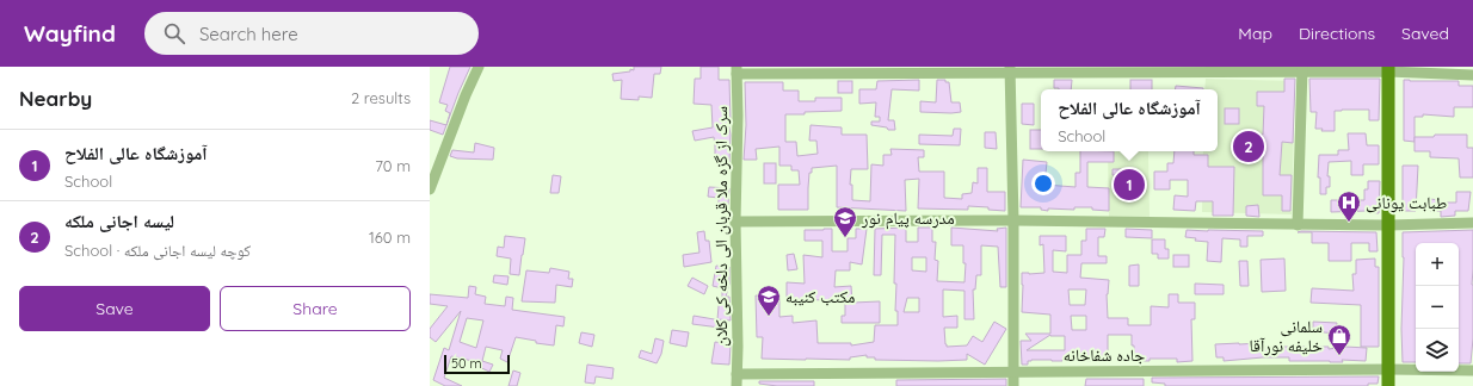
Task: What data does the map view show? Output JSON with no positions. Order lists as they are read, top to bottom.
{
  "streets": {
    "street": ["سرک از گزه ملا قربان الی دلخه کی کلان", "جاده شفاخانه"]
  },
  "crossings": [
    ["سرک از گزه ملا قربان الی دلخه کی کلان", "جاده شفاخانه"]
  ],
  "places": {
    "hospital": ["طبابت یونانی"],
    "school or university": ["مدرسه پیام نور", "مکتب کنیبه"],
    "shop": ["سلمانی خلیفه نورآقا"]
  },
  "scale_bar": "50 m",
  "page": {
    "header": "Wayfind",
    "search": "Search here",
    "nav": ["Map", "Directions", "Saved"],
    "heading": ["Nearby", "2 results"],
    "popup": ["آموزشگاه عالی الفلاح", "School"],
    "list": [
      {
        "mark": "1",
        "name": "آموزشگاه عالی الفلاح",
        "note": "School",
        "value": "70 m"
      },
      {
        "mark": "2",
        "name": "لیسه اجانی ملکه",
        "note": "School · کوچه لیسه اجانی ملکه",
        "value": "160 m"
      }
    ],
    "pins": ["2", "1"],
    "map_buttons": ["+", "−"],
    "buttons": ["Save", "Share"],
    "scale": "50 m"
  }
}
